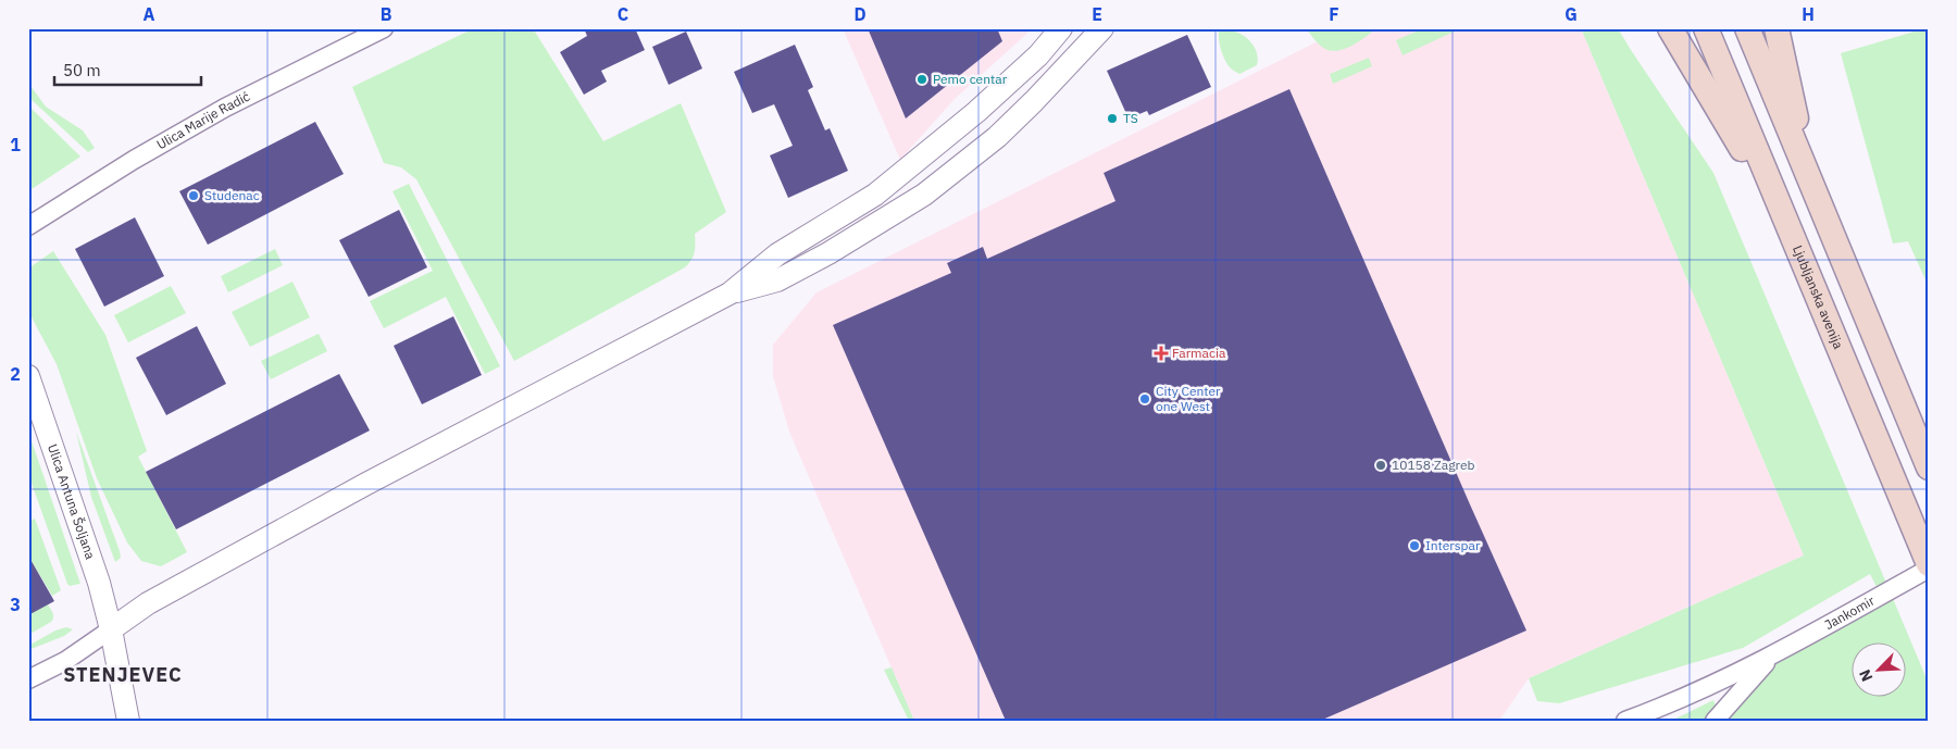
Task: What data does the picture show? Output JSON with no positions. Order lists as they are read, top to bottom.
{
  "streets": {
    "main road": ["Ljubljanska avenija"],
    "street": ["Ulica Marije Radić", "Ulica Antuna Šoljana", "Jankomir"]
  },
  "crossings": [
    ["Ljubljanska avenija", "Jankomir"]
  ],
  "districts": ["STENJEVEC"],
  "places": {
    "other": [
      "Pemo centar",
      "TS",
      "Studenac",
      "City Center one West",
      "10158 Zagreb",
      "Interspar"
    ],
    "health": ["Farmacia"]
  },
  "scale_bar": "50 m",
  "north": "bottom left",
  "grid": {
    "columns": [
      "A",
      "B",
      "C",
      "D",
      "E",
      "F",
      "G",
      "H"
    ],
    "rows": ["1", "2", "3"]
  }
}
